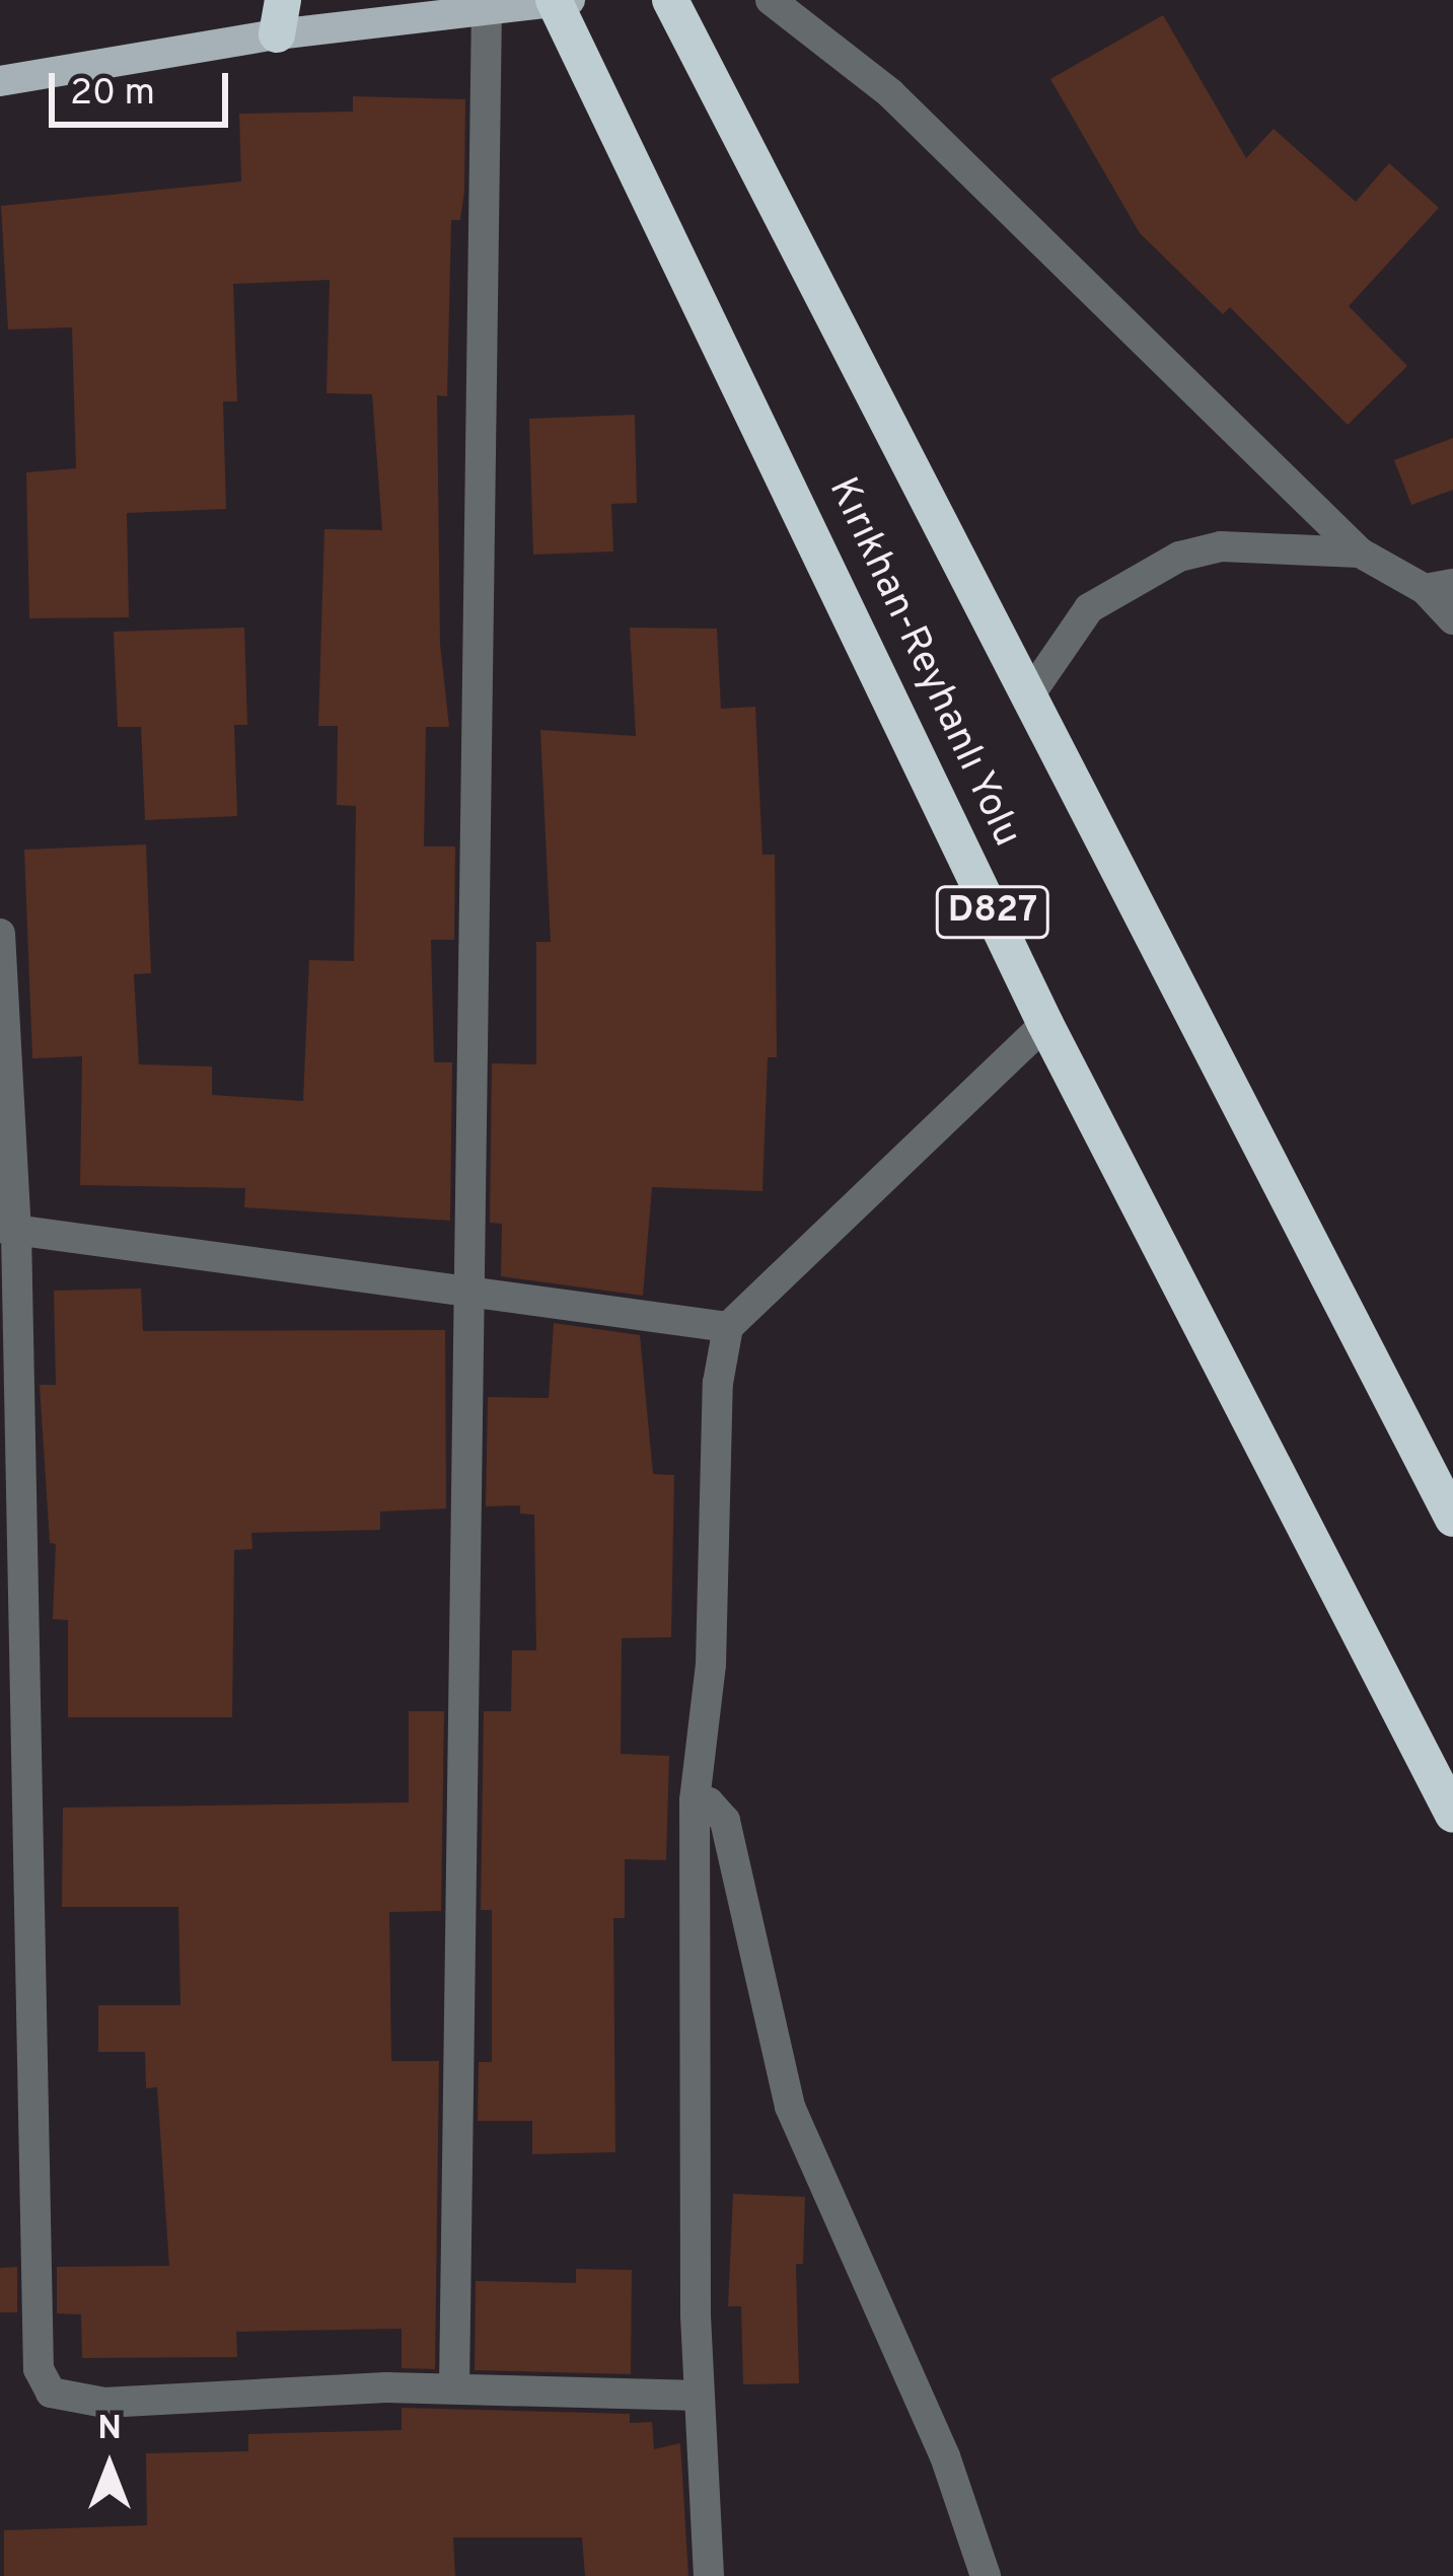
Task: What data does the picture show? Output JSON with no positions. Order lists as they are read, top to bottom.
{
  "streets": {
    "highway": ["Kırıkhan-Reyhanlı Yolu", "D827"]
  },
  "scale_bar": "20 m",
  "north": "top"
}
